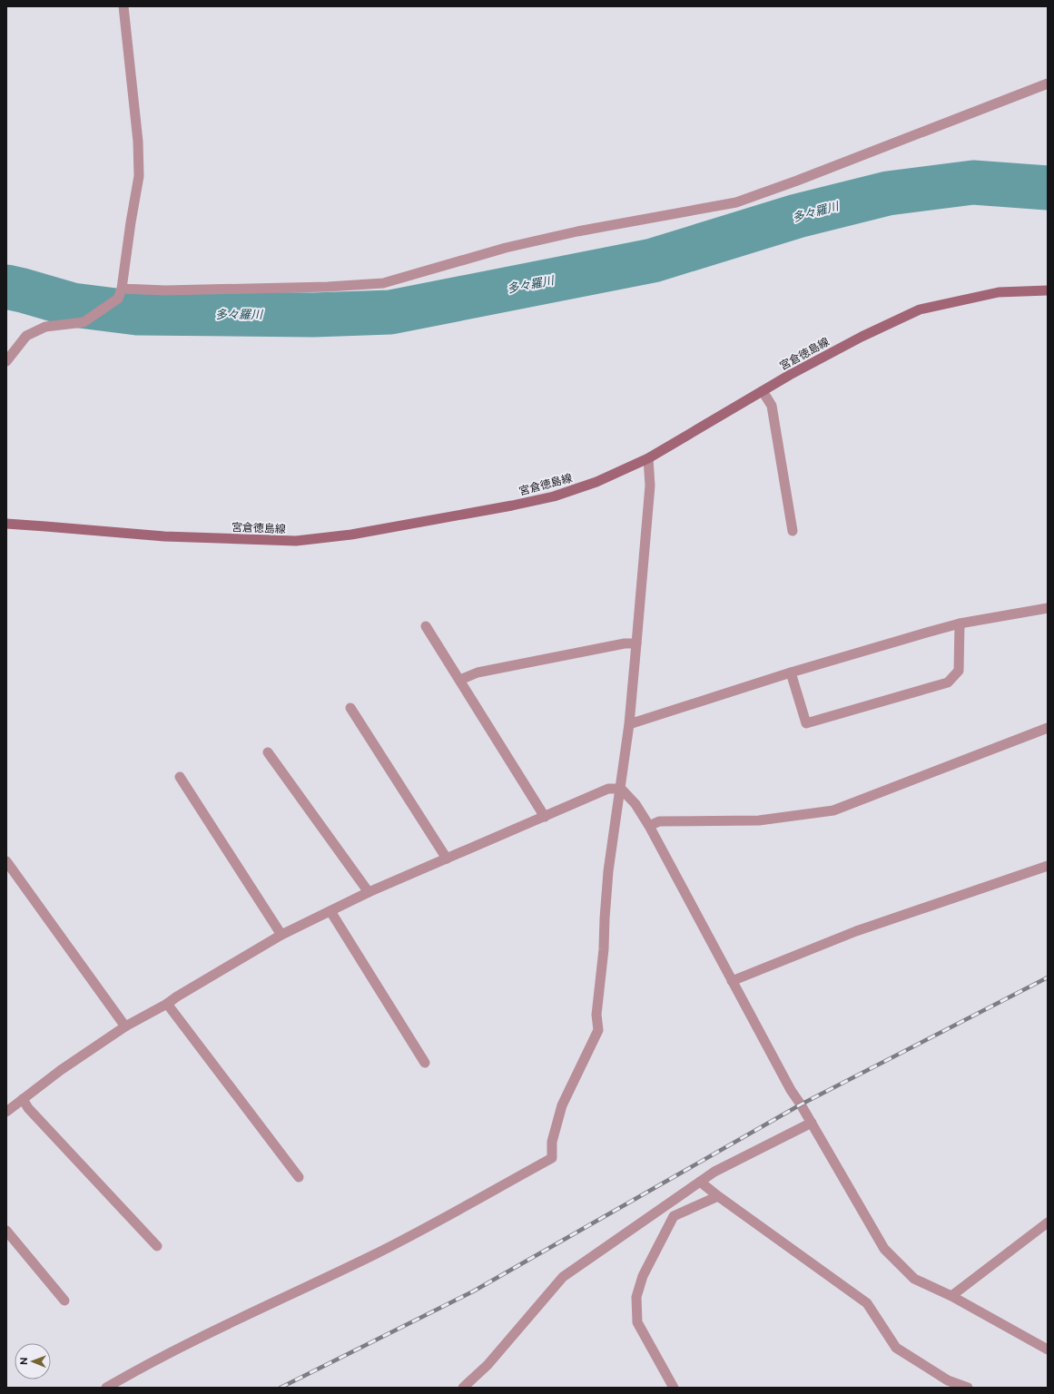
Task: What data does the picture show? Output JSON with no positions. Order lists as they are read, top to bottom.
{
  "streets": {
    "main road": ["宮倉徳島線"]
  },
  "water": ["多々羅川"],
  "north": "left"
}
